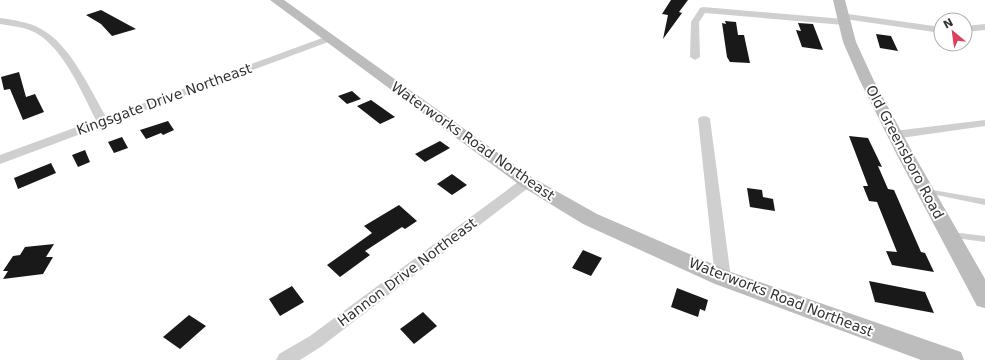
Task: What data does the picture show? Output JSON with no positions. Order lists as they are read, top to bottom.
{
  "streets": {
    "street": [
      "Kingsgate Drive Northeast",
      "Waterworks Road Northeast",
      "Old Greensboro Road",
      "Hannon Drive Northeast"
    ]
  },
  "crossings": [
    ["Kingsgate Drive Northeast", "Waterworks Road Northeast"],
    ["Waterworks Road Northeast", "Hannon Drive Northeast"]
  ],
  "north": "top left"
}
